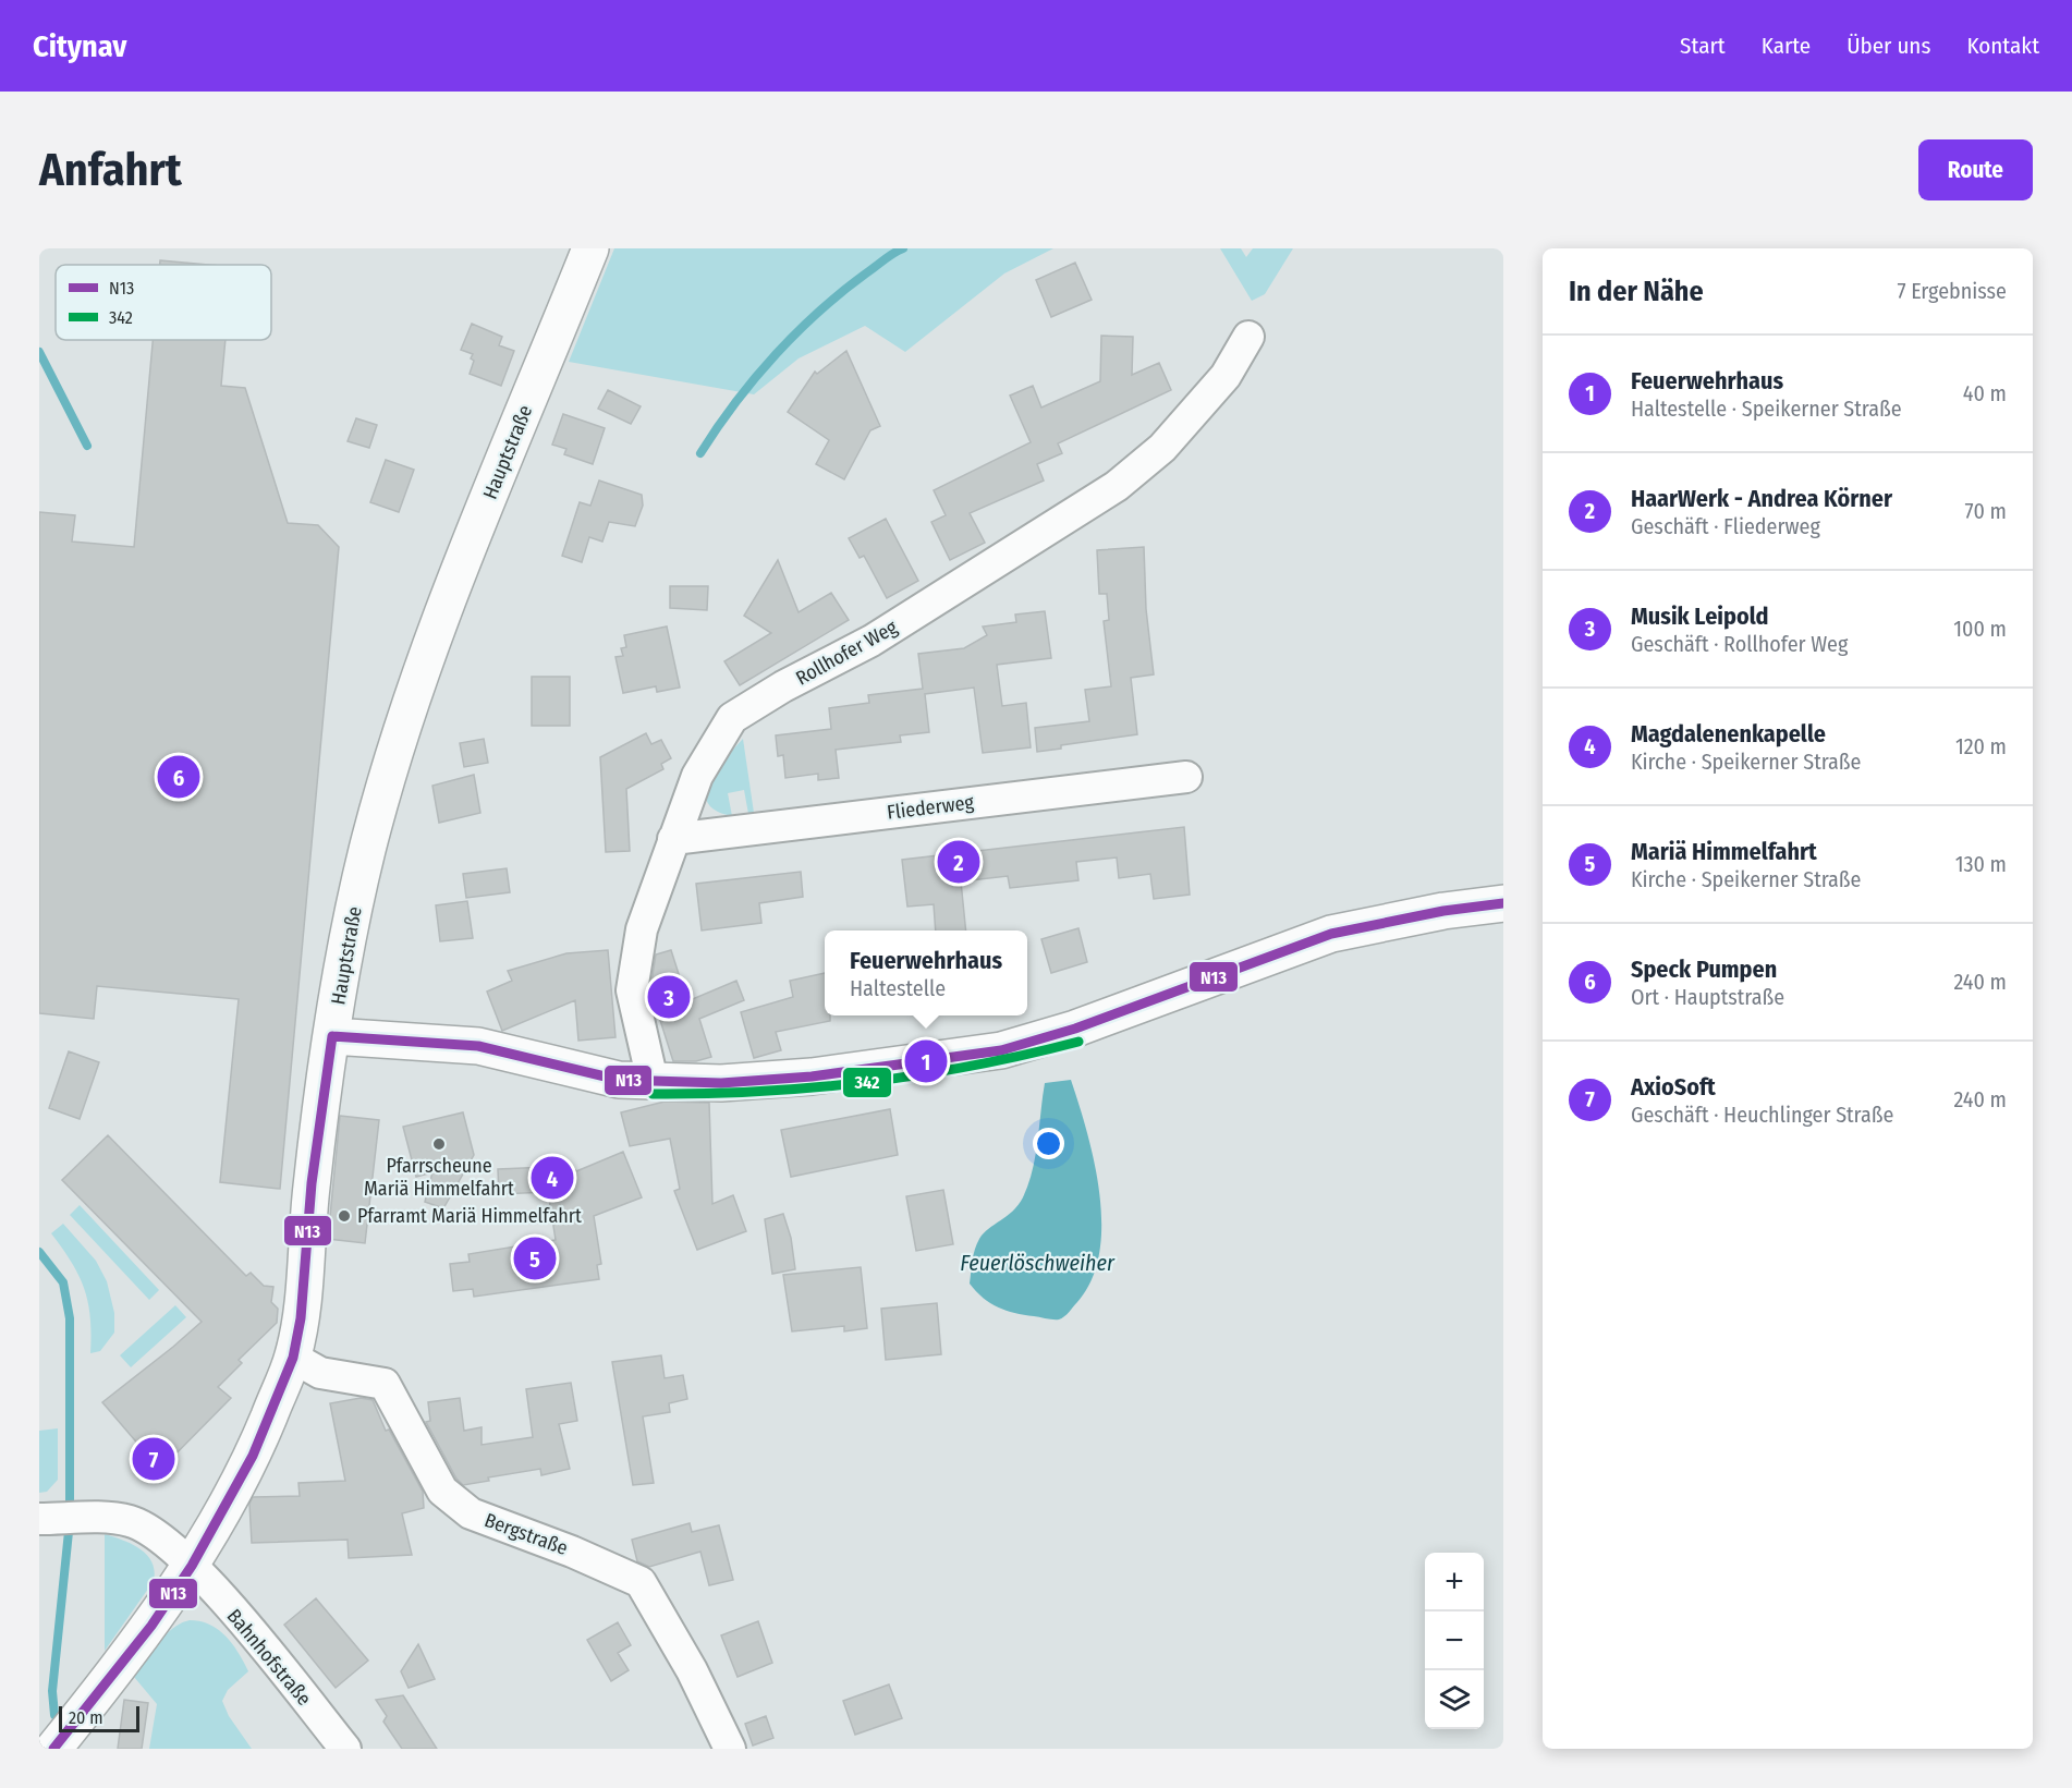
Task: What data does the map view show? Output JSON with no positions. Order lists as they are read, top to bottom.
{
  "streets": {
    "main road": ["Hauptstraße"],
    "street": [
      "Rollhofer Weg",
      "Fliederweg",
      "Bergstraße",
      "Bahnhofstraße"
    ]
  },
  "crossings": [
    ["Hauptstraße", "Bergstraße"],
    ["Hauptstraße", "Bahnhofstraße"],
    ["Rollhofer Weg", "Fliederweg"]
  ],
  "water": ["Feuerlöschweiher"],
  "places": ["Pfarrscheune Mariä Himmelfahrt", "Pfarramt Mariä Himmelfahrt"],
  "lines": ["transit line N13", "transit line 342"],
  "legend": ["N13", "342"],
  "scale_bar": "20 m",
  "page": {
    "header": "Citynav",
    "nav": [
      "Start",
      "Karte",
      "Über uns",
      "Kontakt"
    ],
    "buttons": "Route",
    "title": "Anfahrt",
    "heading": ["In der Nähe", "7 Ergebnisse"],
    "list": [
      {
        "mark": "1",
        "name": "Feuerwehrhaus",
        "note": "Haltestelle · Speikerner Straße",
        "value": "40 m"
      },
      {
        "mark": "2",
        "name": "HaarWerk - Andrea Körner",
        "note": "Geschäft · Fliederweg",
        "value": "70 m"
      },
      {
        "mark": "3",
        "name": "Musik Leipold",
        "note": "Geschäft · Rollhofer Weg",
        "value": "100 m"
      },
      {
        "mark": "4",
        "name": "Magdalenenkapelle",
        "note": "Kirche · Speikerner Straße",
        "value": "120 m"
      },
      {
        "mark": "5",
        "name": "Mariä Himmelfahrt",
        "note": "Kirche · Speikerner Straße",
        "value": "130 m"
      },
      {
        "mark": "6",
        "name": "Speck Pumpen",
        "note": "Ort · Hauptstraße",
        "value": "240 m"
      },
      {
        "mark": "7",
        "name": "AxioSoft",
        "note": "Geschäft · Heuchlinger Straße",
        "value": "240 m"
      }
    ],
    "pins": [
      "6",
      "2",
      "3",
      "1",
      "4",
      "5",
      "7"
    ],
    "popup": ["Feuerwehrhaus", "Haltestelle"],
    "map_buttons": ["+", "−"],
    "scale": "20 m"
  }
}
